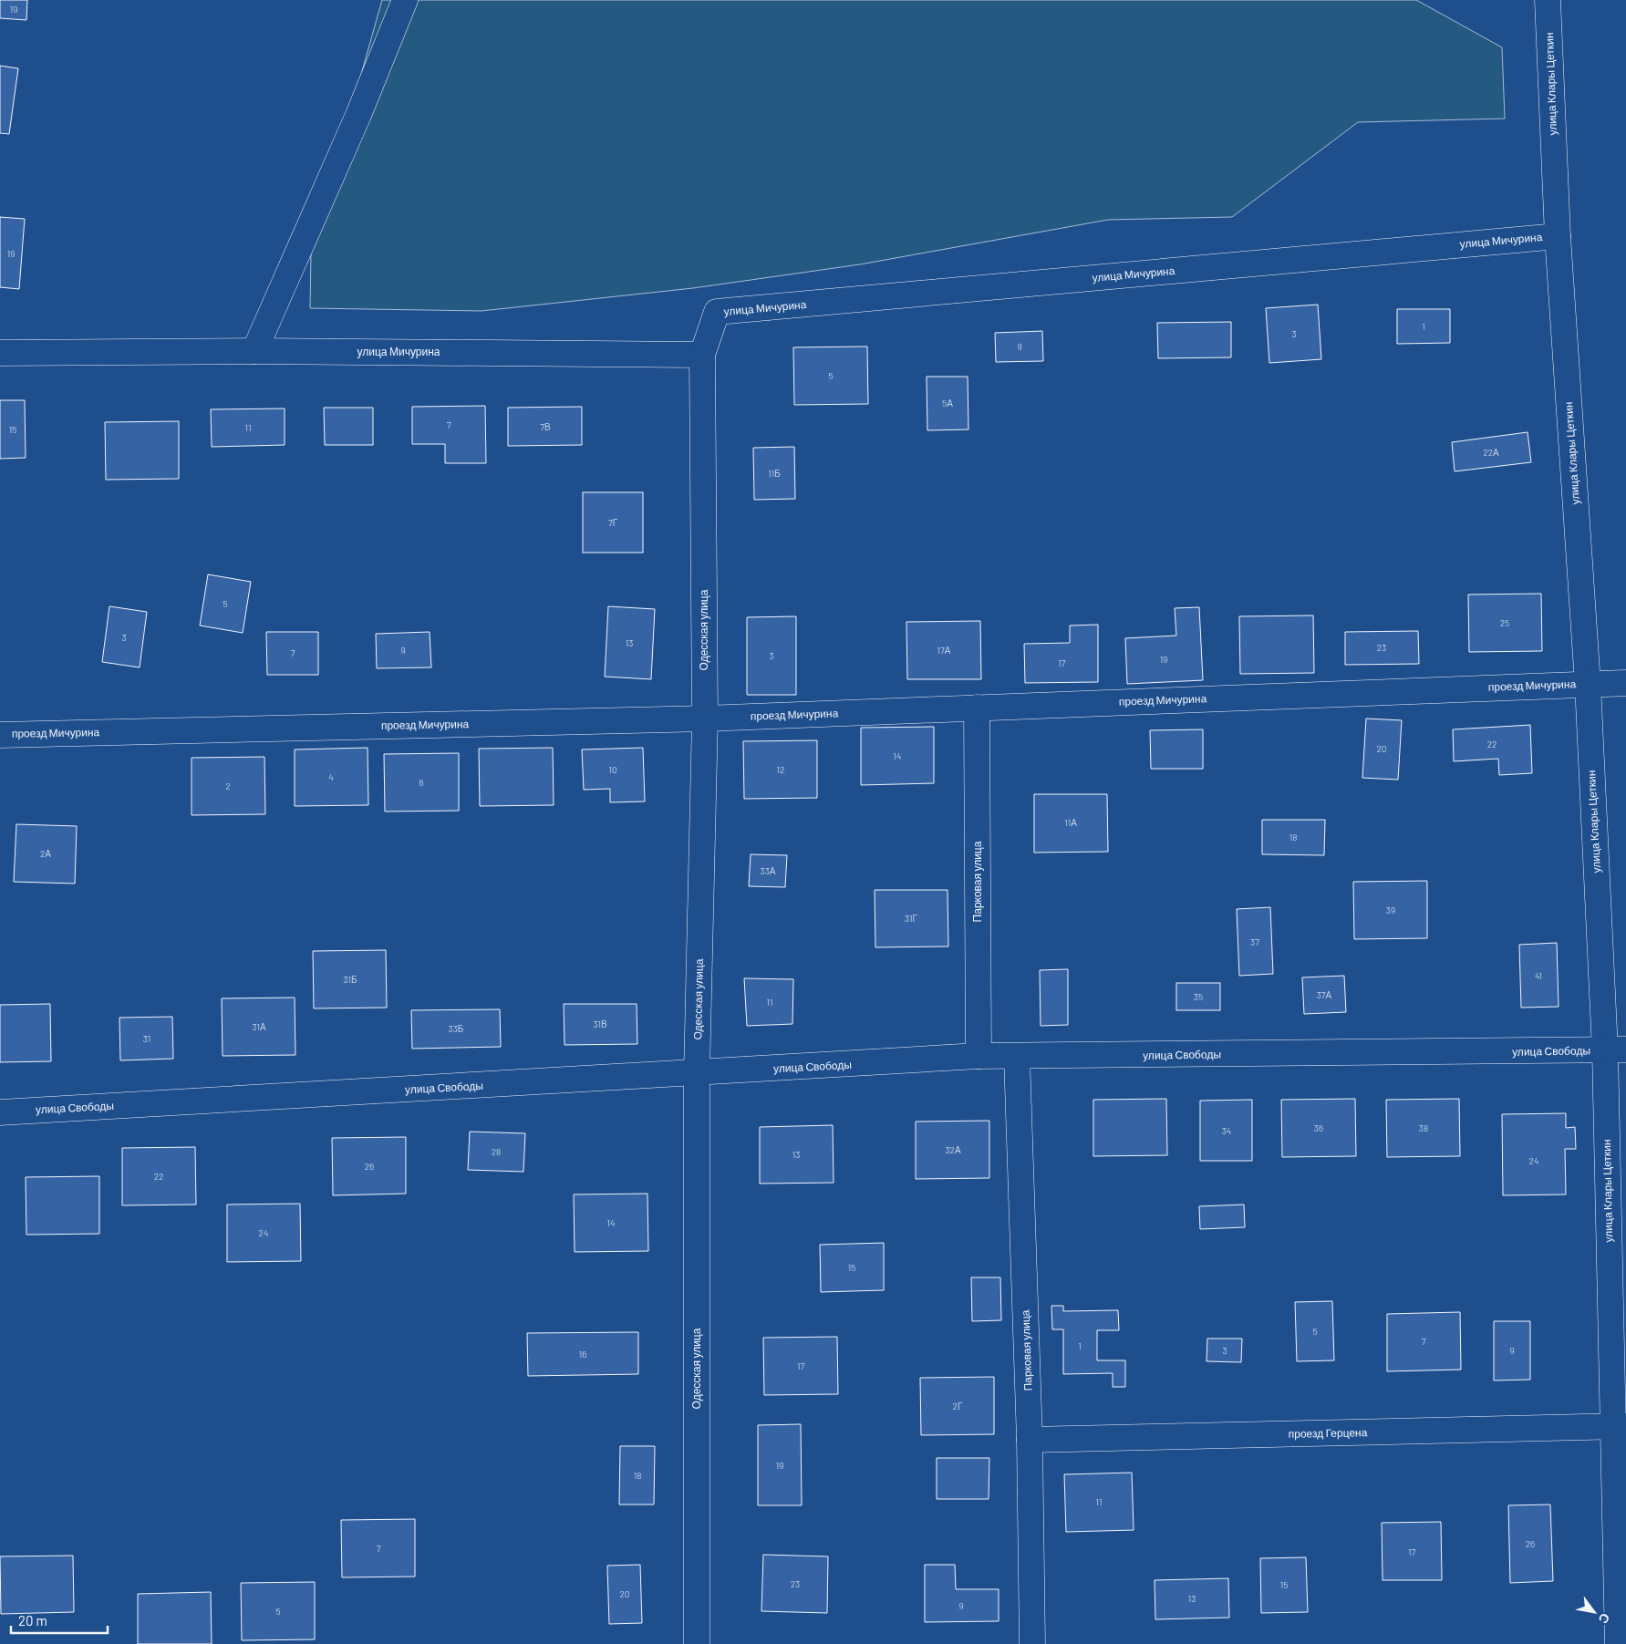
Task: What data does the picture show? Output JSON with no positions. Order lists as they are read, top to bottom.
{
  "streets": {
    "street": [
      "улица Клары Цеткин",
      "улица Мичурина",
      "Одесская улица",
      "проезд Мичурина",
      "Парковая улица",
      "улица Свободы",
      "проезд Герцена"
    ]
  },
  "crossings": [
    ["улица Клары Цеткин", "улица Мичурина"],
    ["улица Клары Цеткин", "проезд Мичурина"],
    ["улица Клары Цеткин", "улица Свободы"],
    ["улица Клары Цеткин", "проезд Герцена"],
    ["улица Мичурина", "Одесская улица"],
    ["Одесская улица", "проезд Мичурина"],
    ["Одесская улица", "улица Свободы"],
    ["проезд Мичурина", "Парковая улица"],
    ["Парковая улица", "улица Свободы"],
    ["Парковая улица", "проезд Герцена"]
  ],
  "house_numbers": [
    "19",
    "19",
    "1",
    "3",
    "9",
    "5",
    "5А",
    "7",
    "7В",
    "11",
    "15",
    "22А",
    "11Б",
    "7Г",
    "5",
    "25",
    "3",
    "13",
    "23",
    "9",
    "17А",
    "7",
    "3",
    "19",
    "17",
    "22",
    "20",
    "14",
    "10",
    "12",
    "4",
    "6",
    "2",
    "11А",
    "18",
    "2А",
    "33А",
    "39",
    "31Г",
    "37",
    "41",
    "31Б",
    "37А",
    "35",
    "11",
    "31В",
    "31А",
    "33Б",
    "31",
    "36",
    "38",
    "34",
    "32А",
    "28",
    "13",
    "24",
    "26",
    "22",
    "14",
    "24",
    "15",
    "5",
    "7",
    "1",
    "3",
    "9",
    "16",
    "17",
    "2Г",
    "19",
    "18",
    "11",
    "26",
    "7",
    "17",
    "23",
    "15",
    "20",
    "13",
    "9",
    "5"
  ],
  "scale_bar": "20 m",
  "north": "bottom right"
}
